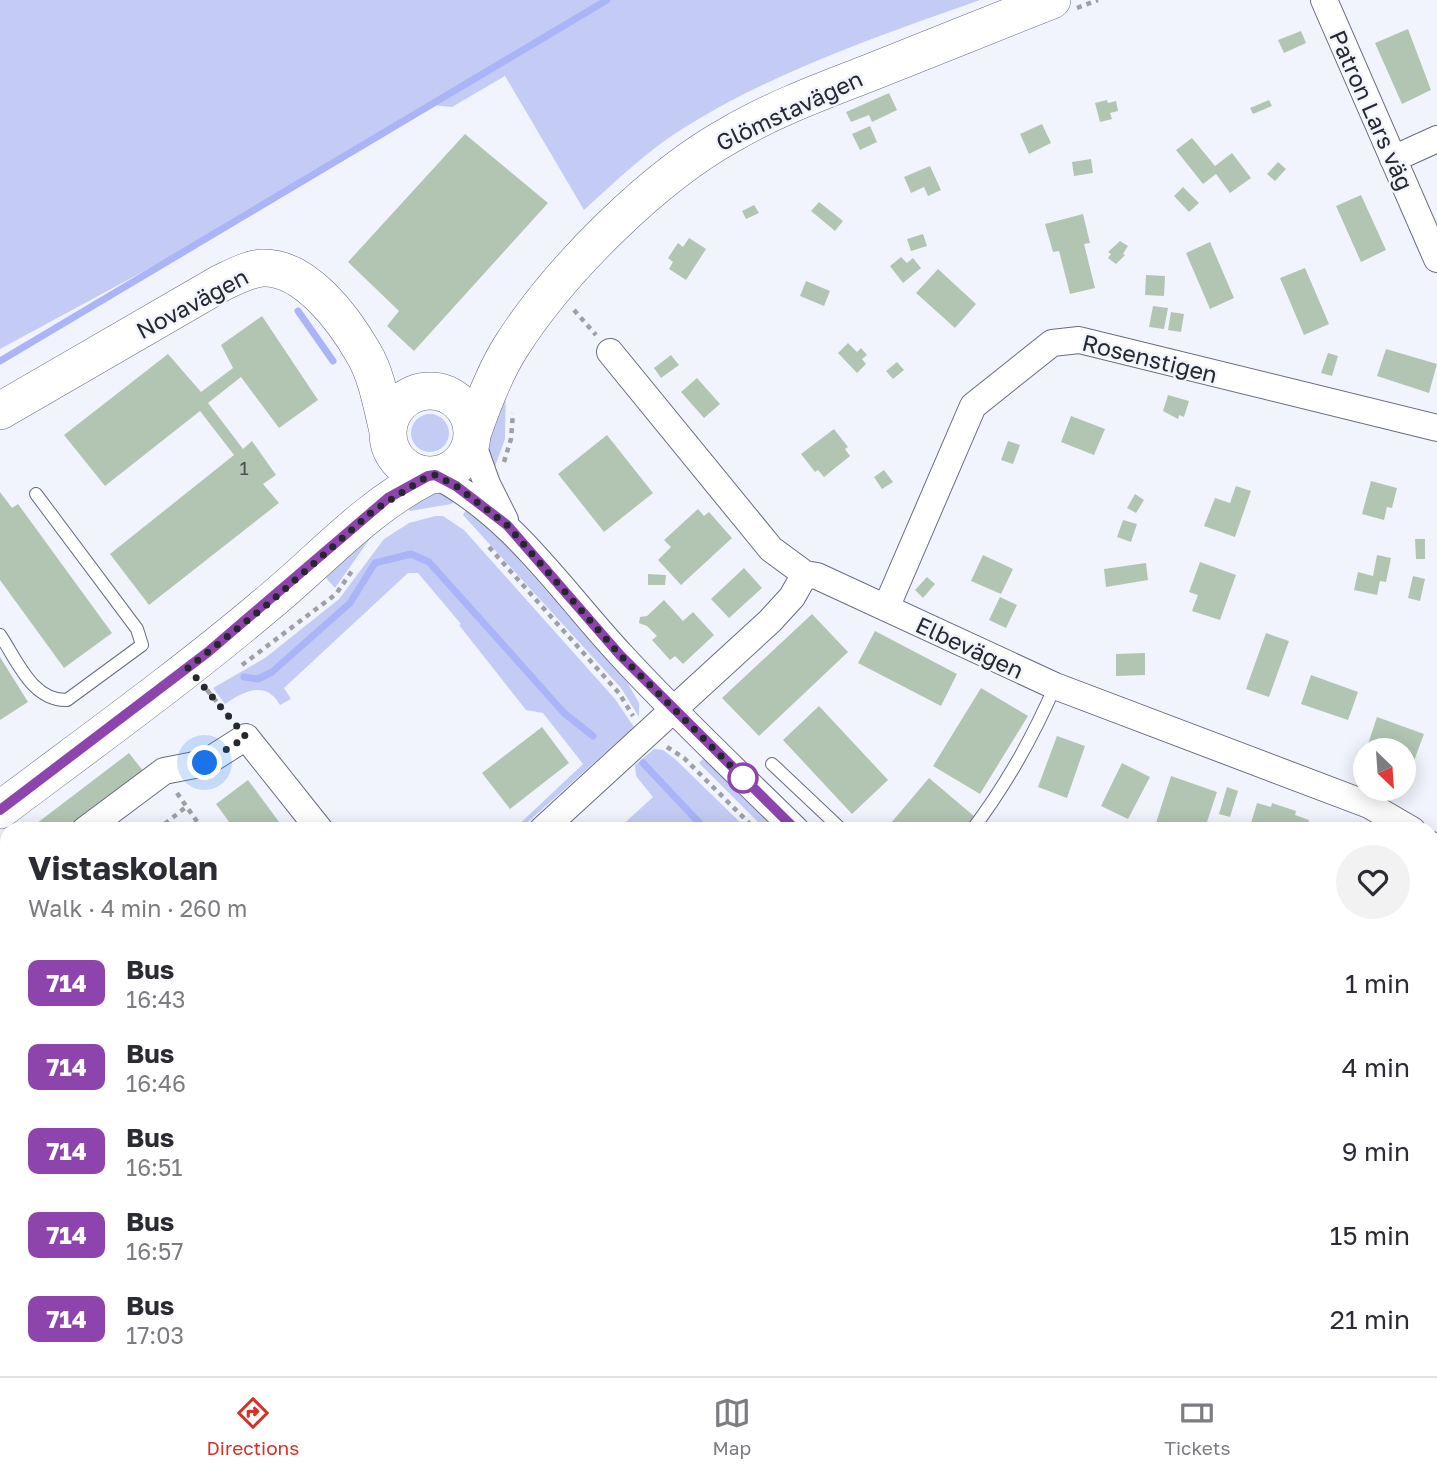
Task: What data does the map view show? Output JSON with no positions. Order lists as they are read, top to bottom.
{
  "streets": {
    "main road": ["Glömstavägen", "Novavägen"],
    "street": ["Patron Lars väg", "Rosenstigen", "Elbevägen"]
  },
  "crossings": [
    ["Glömstavägen", "Novavägen"],
    ["Rosenstigen", "Elbevägen"]
  ],
  "lines": ["bus line 714"],
  "house_numbers": ["1"],
  "north": "bottom right",
  "page": {
    "heading": ["Vistaskolan", "Walk · 4 min · 260 m"],
    "list": [
      {
        "mark": "714",
        "name": "Bus",
        "note": "16:43",
        "value": "1 min"
      },
      {
        "mark": "714",
        "name": "Bus",
        "note": "16:46",
        "value": "4 min"
      },
      {
        "mark": "714",
        "name": "Bus",
        "note": "16:51",
        "value": "9 min"
      },
      {
        "mark": "714",
        "name": "Bus",
        "note": "16:57",
        "value": "15 min"
      },
      {
        "mark": "714",
        "name": "Bus",
        "note": "17:03",
        "value": "21 min"
      }
    ],
    "tabs": ["Directions", "Map", "Tickets"]
  }
}
